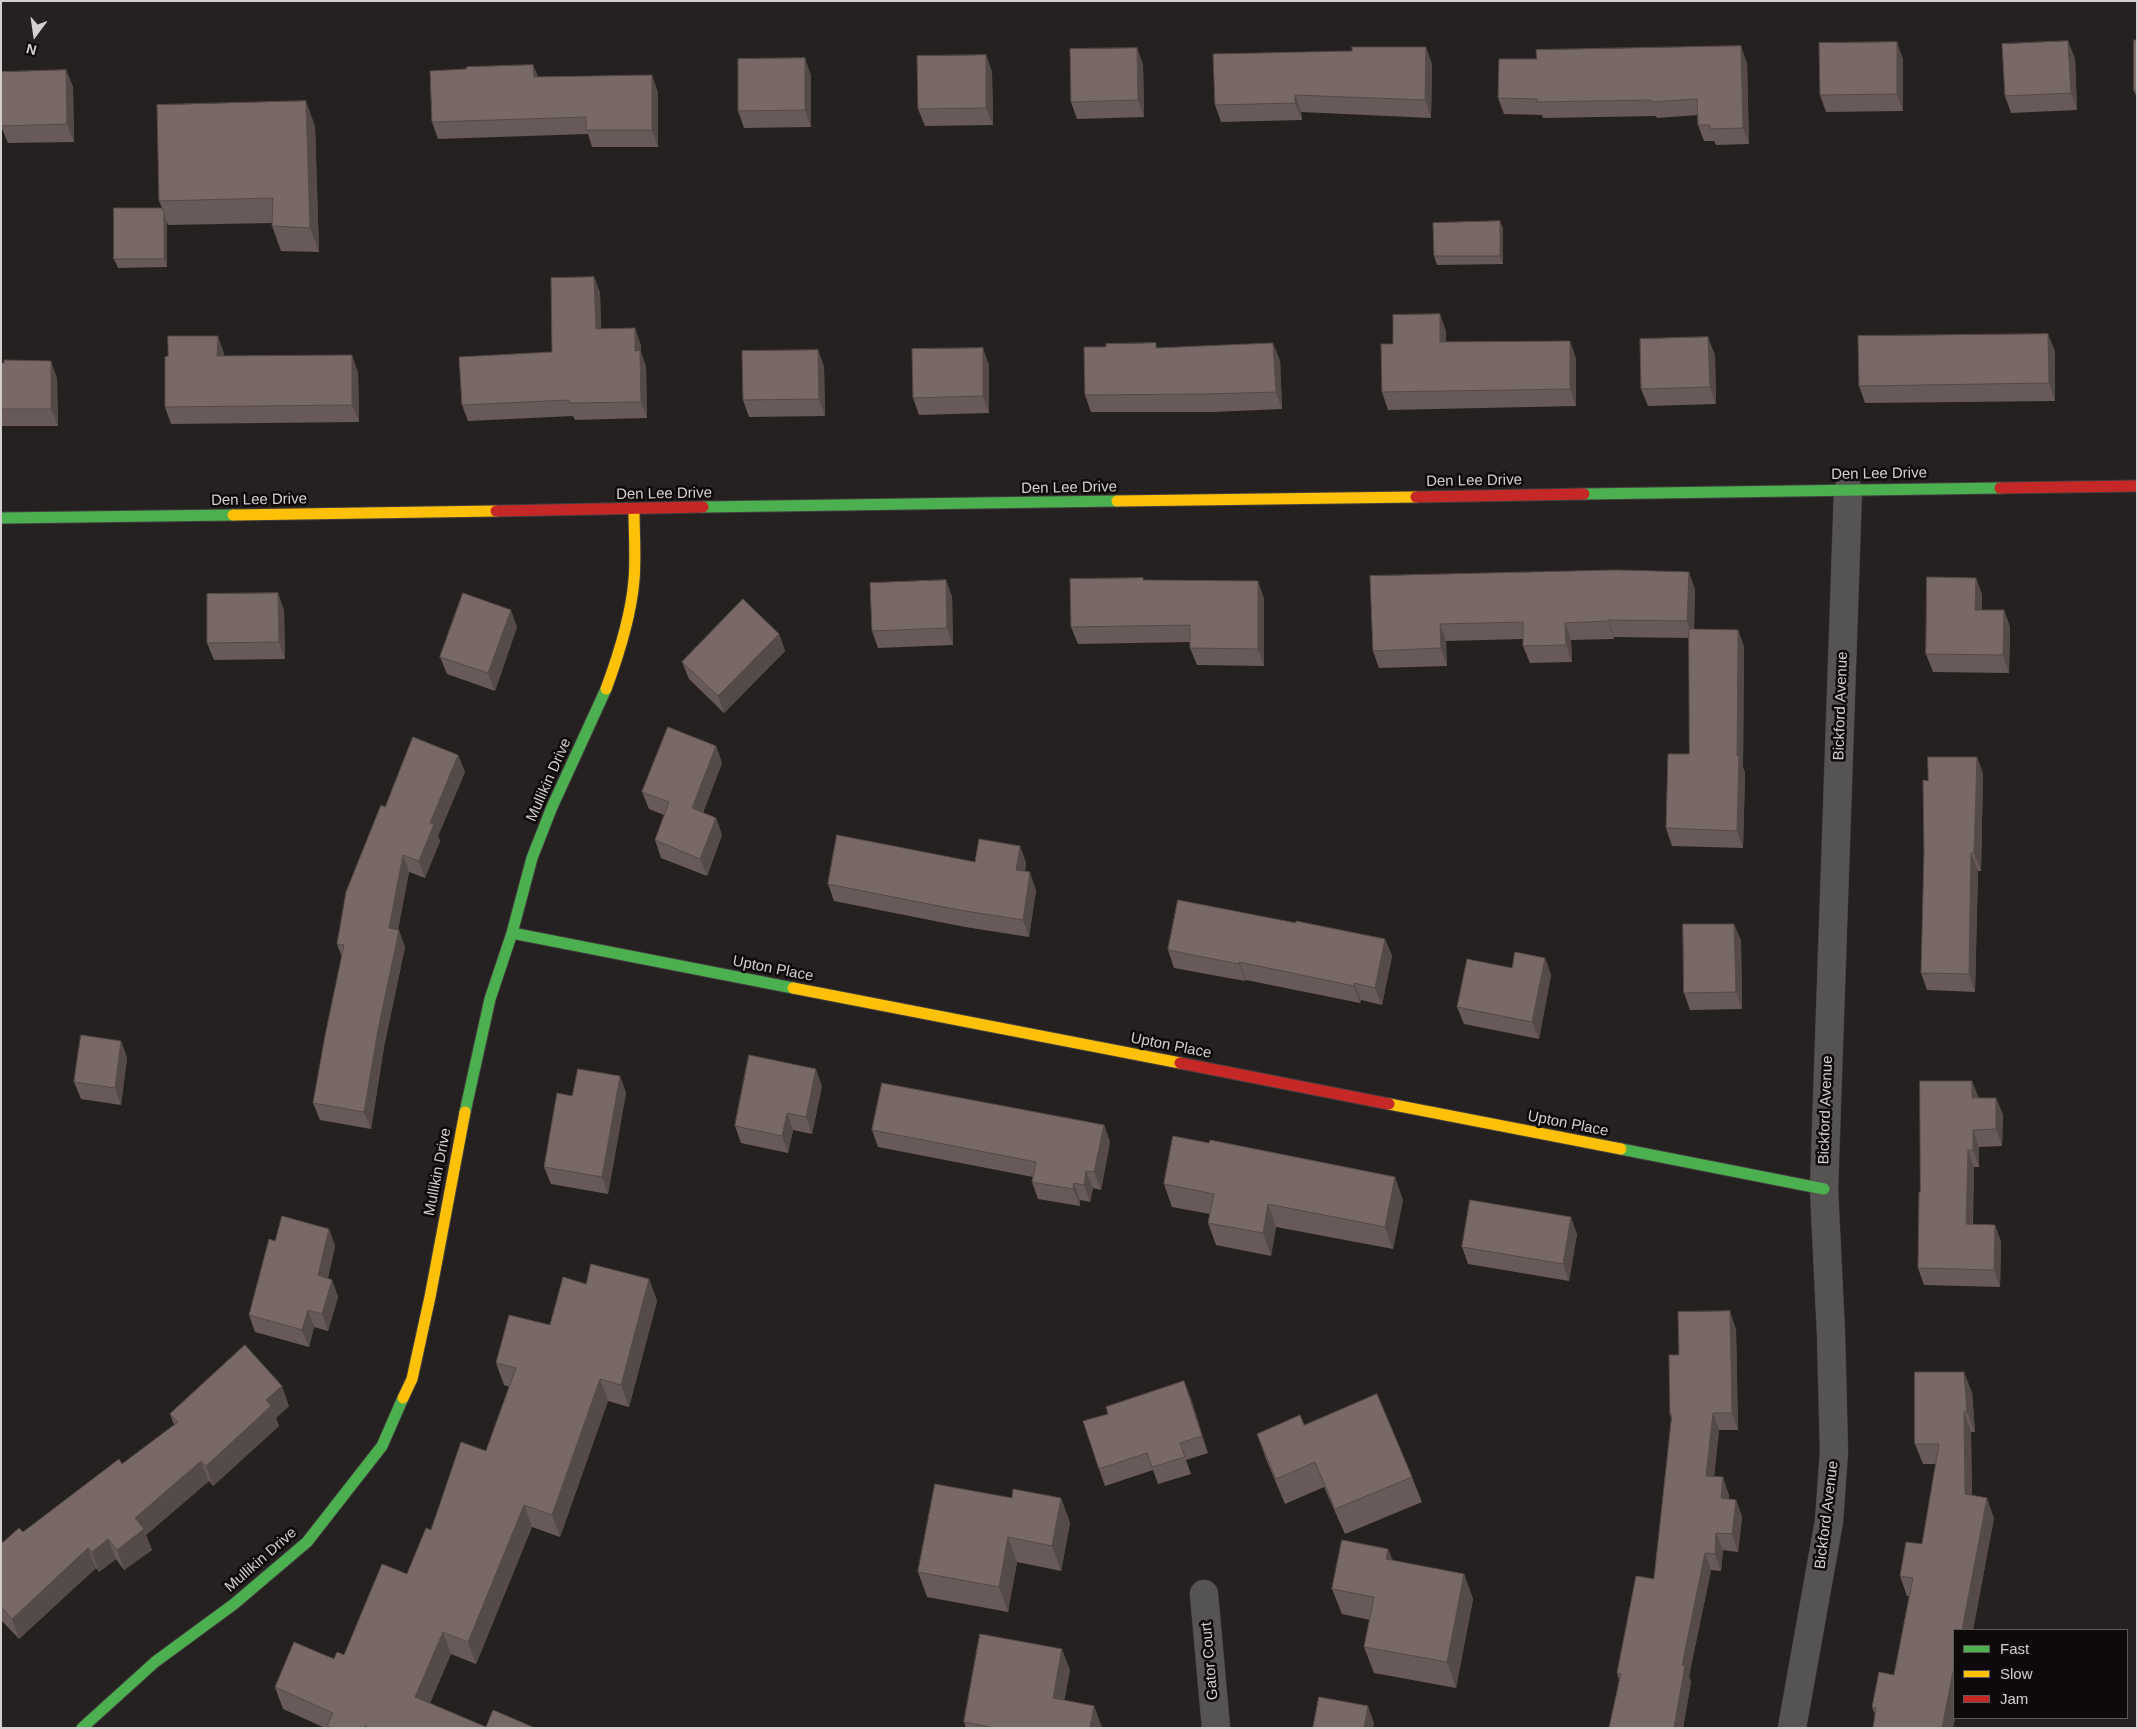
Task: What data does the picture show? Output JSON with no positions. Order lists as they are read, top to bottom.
{
  "streets": {
    "street": [
      "Den Lee Drive",
      "Bickford Avenue",
      "Mullikin Drive",
      "Upton Place",
      "Gator Court"
    ]
  },
  "crossings": [
    ["Den Lee Drive", "Bickford Avenue"],
    ["Den Lee Drive", "Mullikin Drive"],
    ["Bickford Avenue", "Upton Place"],
    ["Mullikin Drive", "Upton Place"]
  ],
  "legend": ["Fast", "Slow", "Jam"],
  "north": "bottom"
}
